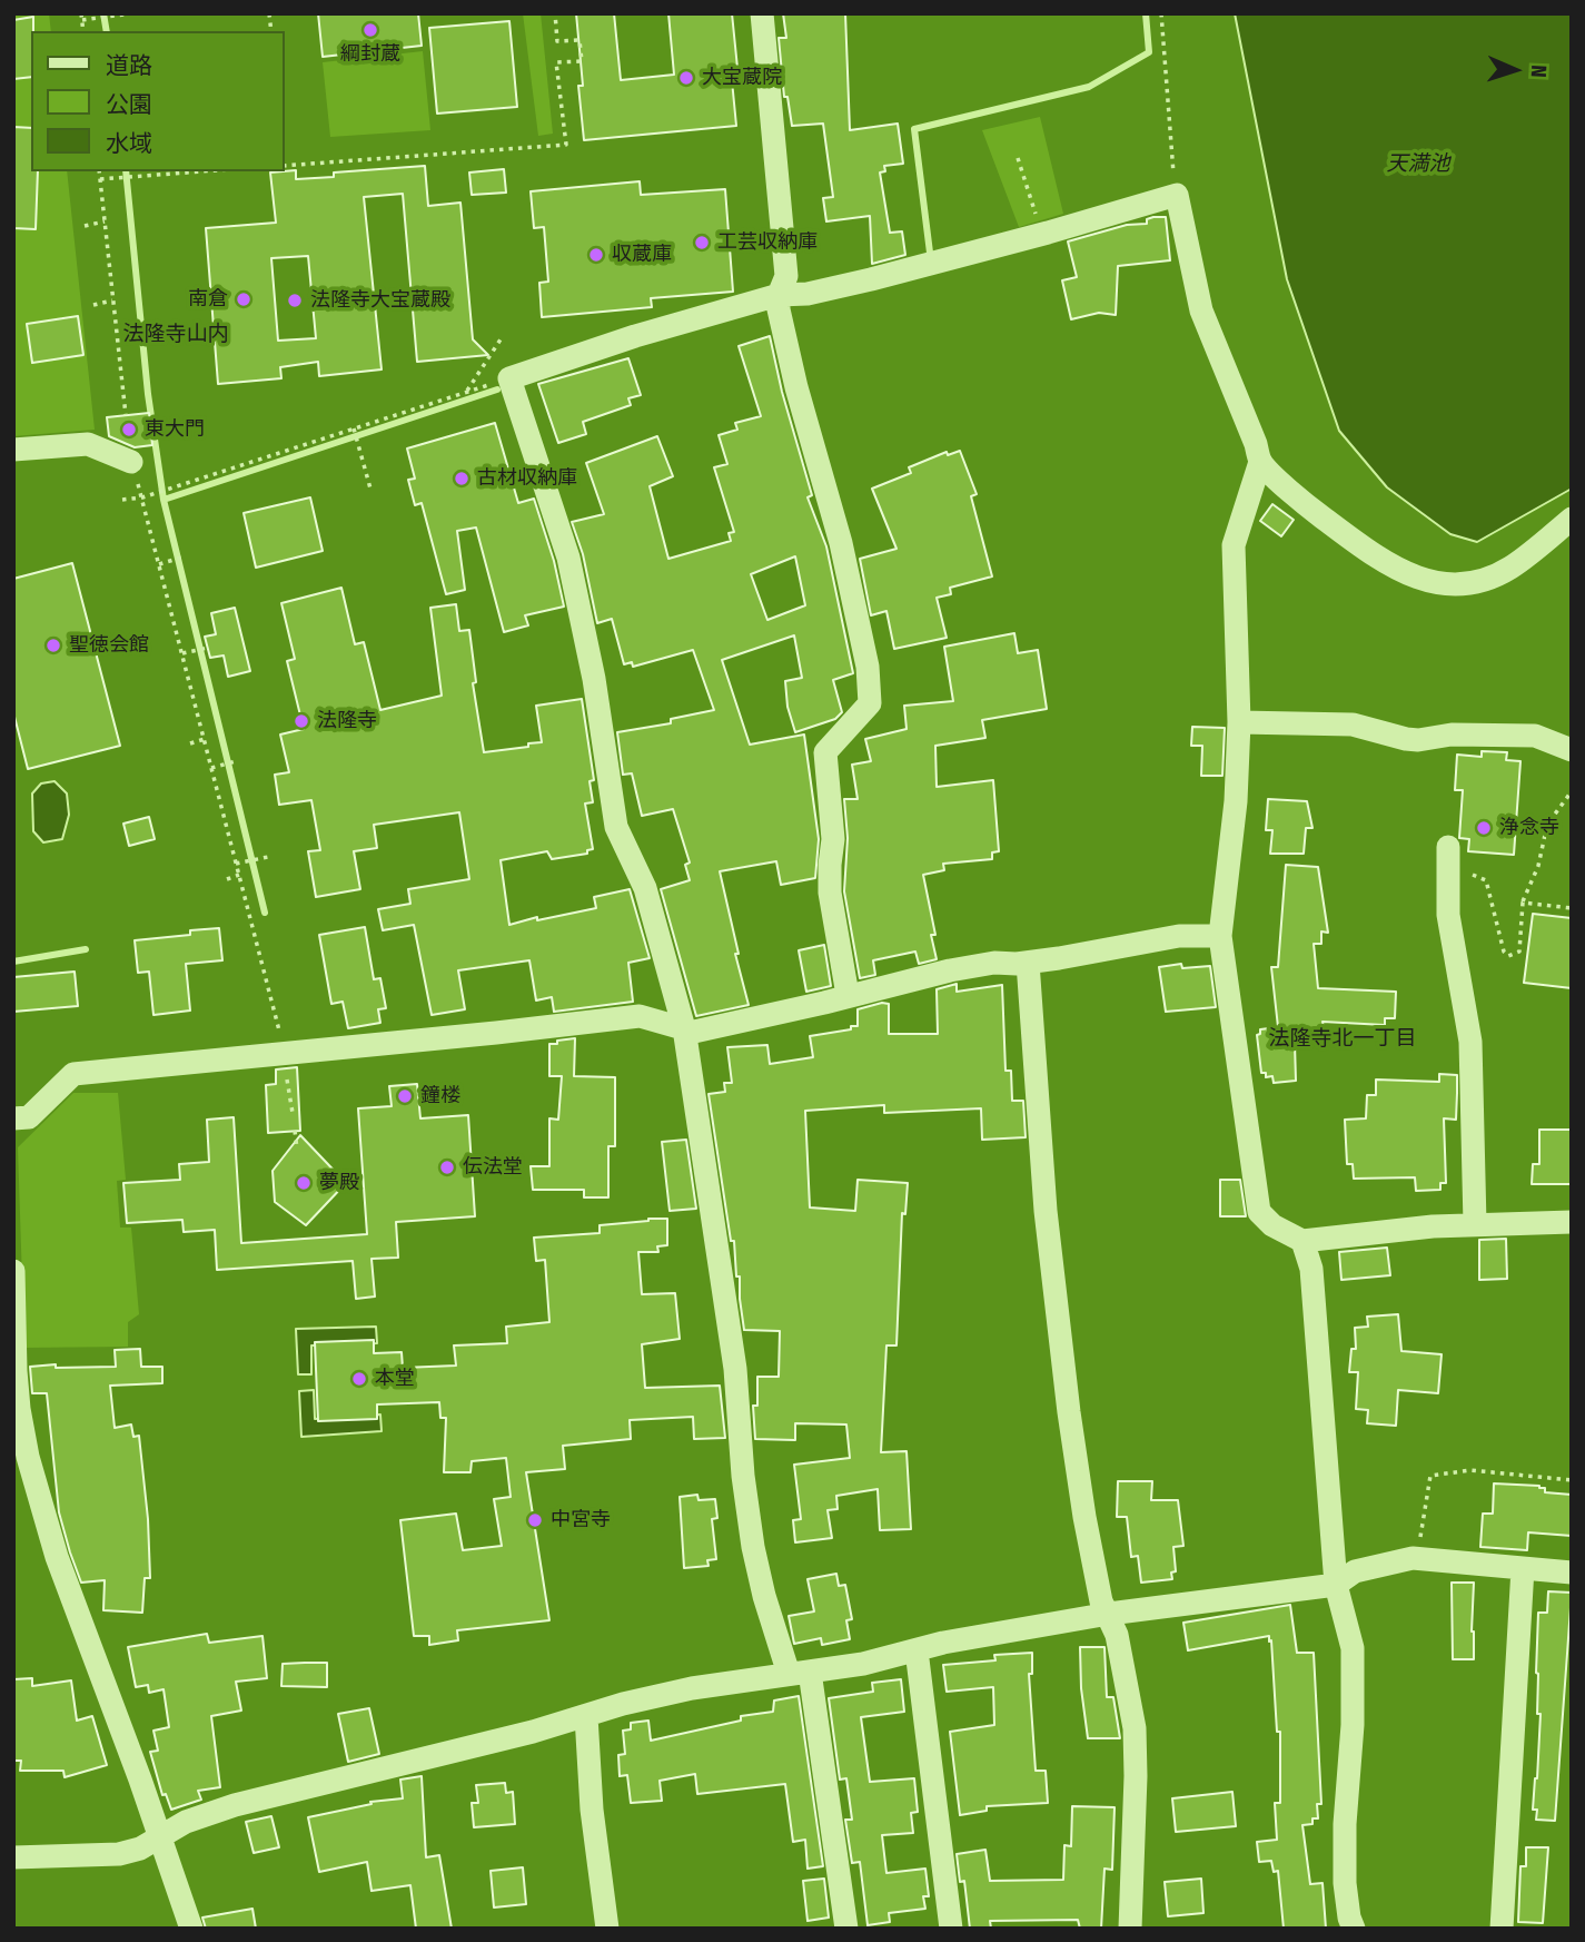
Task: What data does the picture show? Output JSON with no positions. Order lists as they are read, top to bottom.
{
  "districts": ["法隆寺山内", "法隆寺北一丁目"],
  "water": ["天満池"],
  "places": [
    "綱封蔵",
    "大宝蔵院",
    "工芸収納庫",
    "収蔵庫",
    "南倉",
    "法隆寺大宝蔵殿",
    "東大門",
    "古材収納庫",
    "聖徳会館",
    "法隆寺",
    "浄念寺",
    "鐘楼",
    "伝法堂",
    "夢殿",
    "本堂",
    "中宮寺"
  ],
  "legend": ["道路", "公園", "水域"],
  "north": "right"
}
